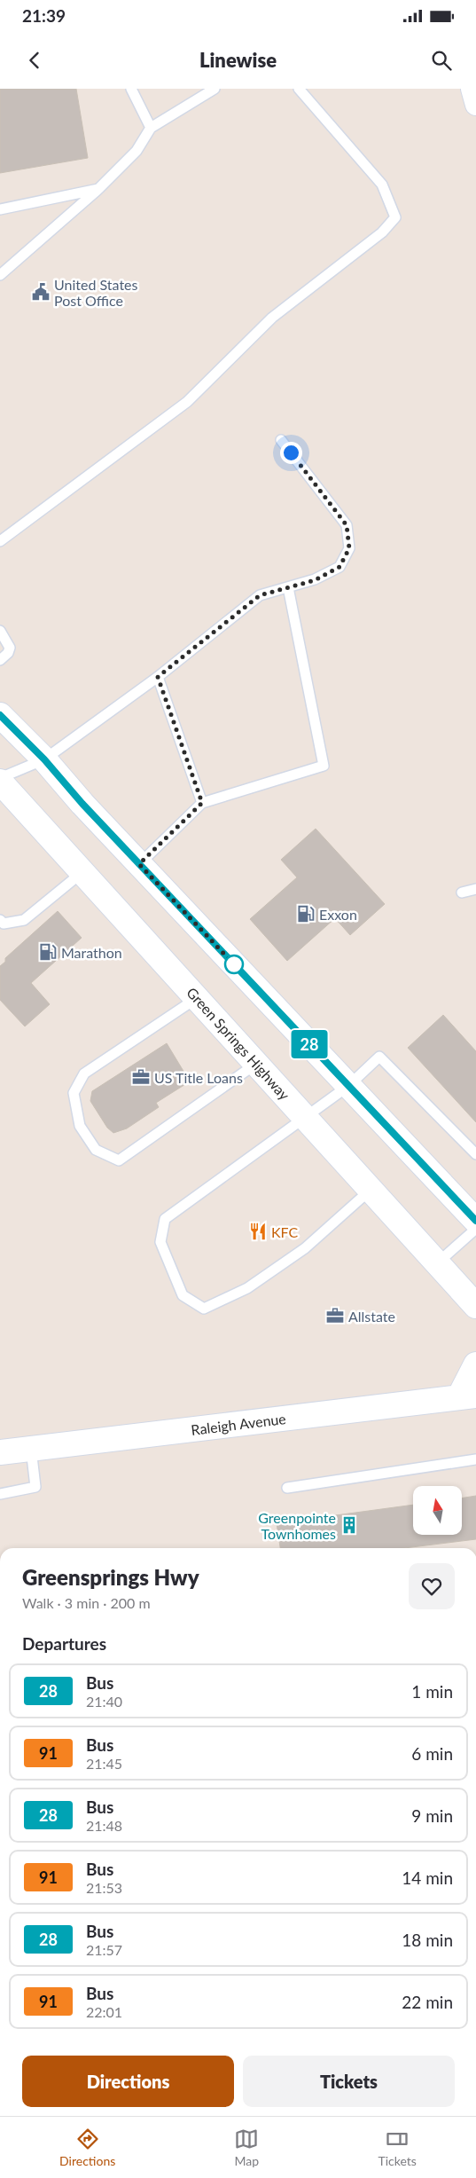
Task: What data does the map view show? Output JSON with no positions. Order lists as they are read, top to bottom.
{
  "streets": {
    "main road": ["Green Springs Highway", "Raleigh Avenue"]
  },
  "places": {
    "public building": ["United States Post Office"],
    "fuel station": ["Exxon", "Marathon"],
    "office": ["US Title Loans", "Allstate"],
    "restaurant": ["KFC"],
    "building": ["Greenpointe Townhomes"]
  },
  "lines": ["bus line 28"],
  "north": "top",
  "page": {
    "status": "21:39",
    "header": "Linewise",
    "on_map": "28",
    "heading": [
      ["Greensprings Hwy", "Walk · 3 min · 200 m"],
      "Departures"
    ],
    "list": [
      {
        "mark": "28",
        "name": "Bus",
        "note": "21:40",
        "value": "1 min"
      },
      {
        "mark": "91",
        "name": "Bus",
        "note": "21:45",
        "value": "6 min"
      },
      {
        "mark": "28",
        "name": "Bus",
        "note": "21:48",
        "value": "9 min"
      },
      {
        "mark": "91",
        "name": "Bus",
        "note": "21:53",
        "value": "14 min"
      },
      {
        "mark": "28",
        "name": "Bus",
        "note": "21:57",
        "value": "18 min"
      },
      {
        "mark": "91",
        "name": "Bus",
        "note": "22:01",
        "value": "22 min"
      }
    ],
    "buttons": ["Directions", "Tickets"],
    "tabs": ["Directions", "Map", "Tickets"]
  }
}
